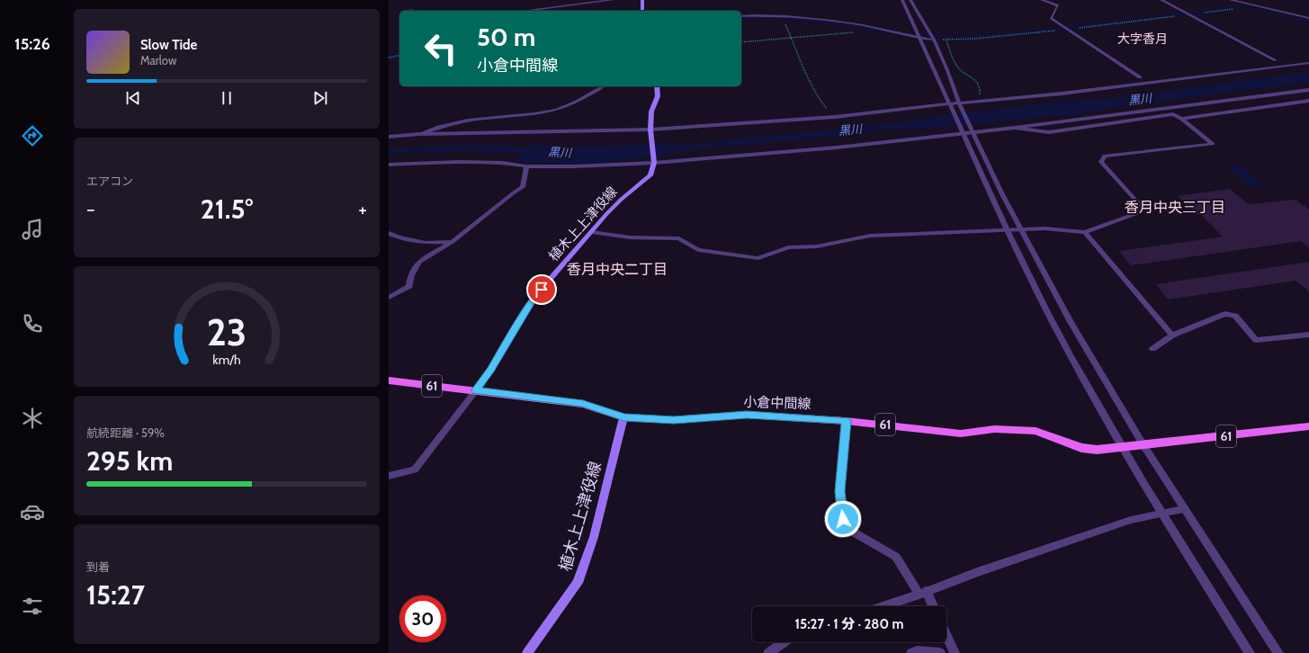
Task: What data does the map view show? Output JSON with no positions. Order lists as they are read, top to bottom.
{
  "streets": {
    "main road": ["植木上上津役線", "61", "小倉中間線"]
  },
  "crossings": [
    ["植木上上津役線", "小倉中間線"],
    ["61", "小倉中間線"]
  ],
  "districts": ["大字香月", "香月中央三丁目", "香月中央二丁目"],
  "water": ["黒川"],
  "page": {
    "tabs": "15:26",
    "turn": ["50 m", "小倉中間線"],
    "song": ["Slow Tide", "Marlow"],
    "tile": [
      "エアコン",
      ["航続距離 · 59%", "295 km"],
      ["到着", "15:27"]
    ],
    "heat": ["−", "21.5°", "+"],
    "limit": "30",
    "trip": "15:27 · 1 分 · 280 m",
    "gauge": ["23", "km/h"]
  }
}
